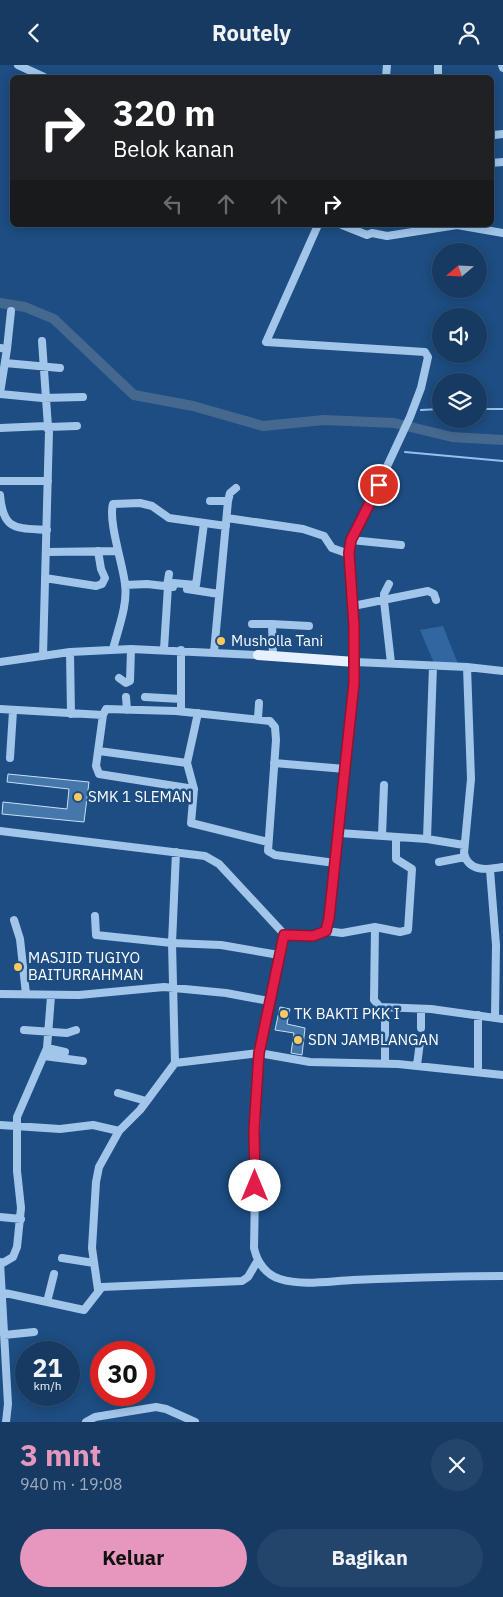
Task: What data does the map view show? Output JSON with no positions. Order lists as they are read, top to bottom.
{
  "places": [
    "Musholla Tani",
    "SMK 1 SLEMAN",
    "MASJID TUGIYO BAITURRAHMAN",
    "TK BAKTI PKK I",
    "SDN JAMBLANGAN"
  ],
  "north": "left",
  "page": {
    "header": "Routely",
    "turn": ["320 m", "Belok kanan"],
    "speed": "21 km/h",
    "limit": "30",
    "heading": ["3 mnt", "940 m · 19:08"],
    "buttons": ["Keluar", "Bagikan"]
  }
}
